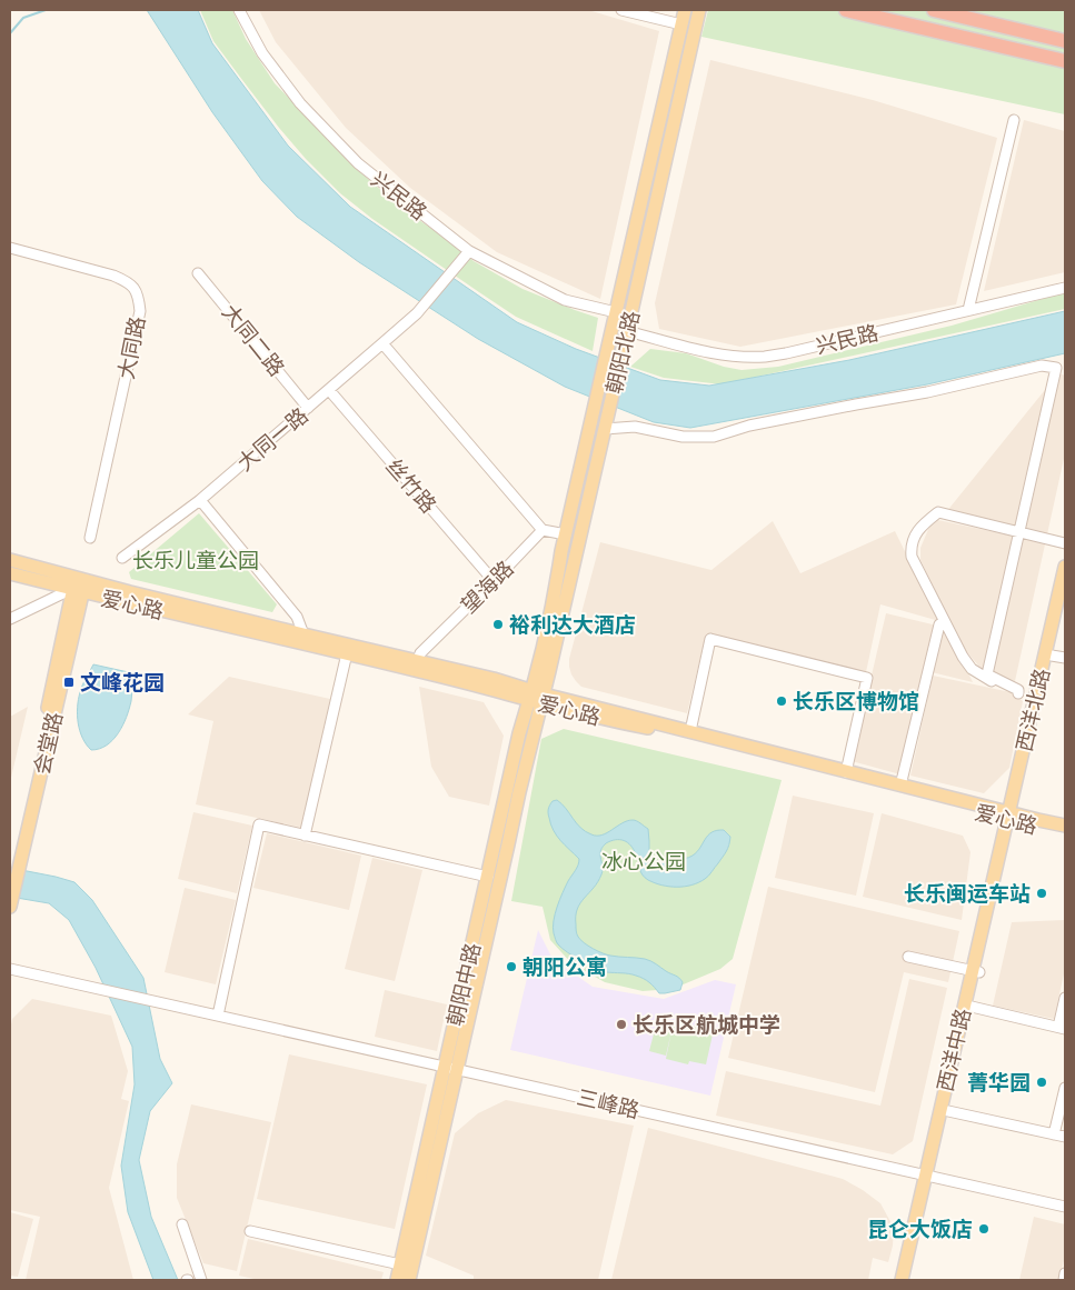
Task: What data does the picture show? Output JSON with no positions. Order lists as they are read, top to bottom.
{
  "streets": {
    "main road": [
      "朝阳北路",
      "爱心路",
      "西洋北路",
      "会堂路",
      "朝阳中路",
      "西洋中路"
    ],
    "street": [
      "兴民路",
      "大同二路",
      "大同路",
      "大同一路",
      "丝竹路",
      "望海路",
      "三峰路"
    ]
  },
  "crossings": [
    ["兴民路", "朝阳北路"],
    ["兴民路", "大同一路"],
    ["大同二路", "大同一路"],
    ["朝阳北路", "爱心路"],
    ["朝阳北路", "朝阳中路"],
    ["大同一路", "丝竹路"],
    ["丝竹路", "望海路"],
    ["望海路", "爱心路"],
    ["爱心路", "西洋北路"],
    ["爱心路", "会堂路"],
    ["爱心路", "朝阳中路"],
    ["爱心路", "西洋中路"],
    ["西洋北路", "西洋中路"],
    ["朝阳中路", "三峰路"],
    ["西洋中路", "三峰路"]
  ],
  "parks": ["长乐儿童公园", "冰心公园"],
  "places": {
    "other": [
      "裕利达大酒店",
      "长乐区博物馆",
      "长乐闽运车站",
      "朝阳公寓",
      "长乐区航城中学",
      "菁华园",
      "昆仑大饭店"
    ],
    "transit": ["文峰花园"]
  }
}
